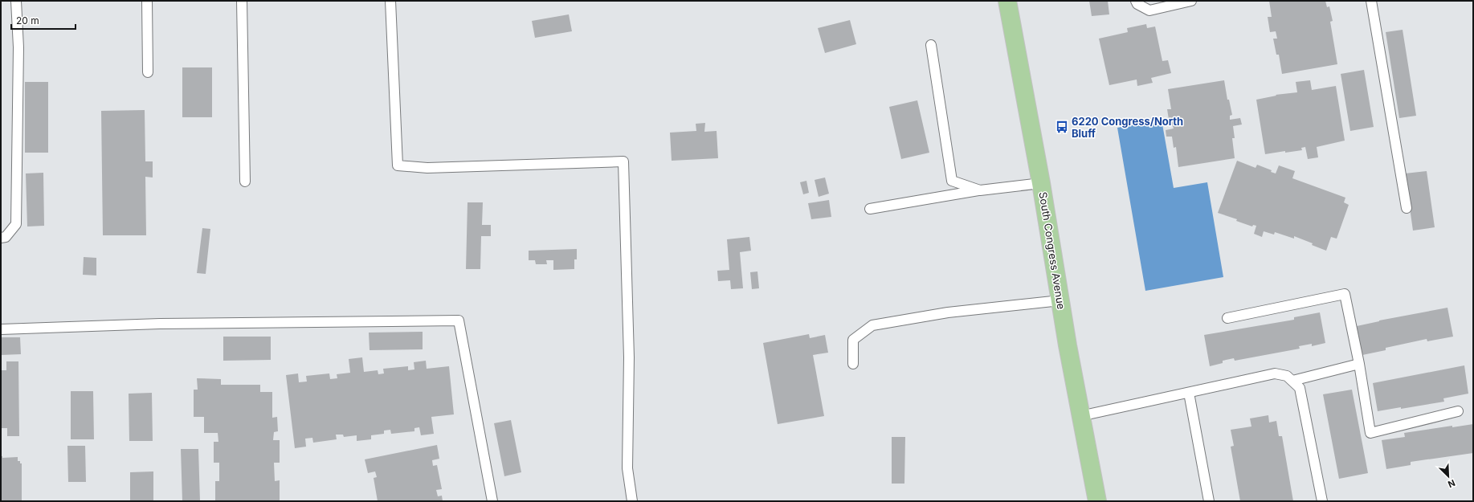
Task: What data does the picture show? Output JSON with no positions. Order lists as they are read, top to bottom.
{
  "streets": {
    "main road": ["South Congress Avenue"]
  },
  "places": {
    "bus stop": ["6220 Congress/North Bluff"]
  },
  "scale_bar": "20 m",
  "north": "bottom right"
}
